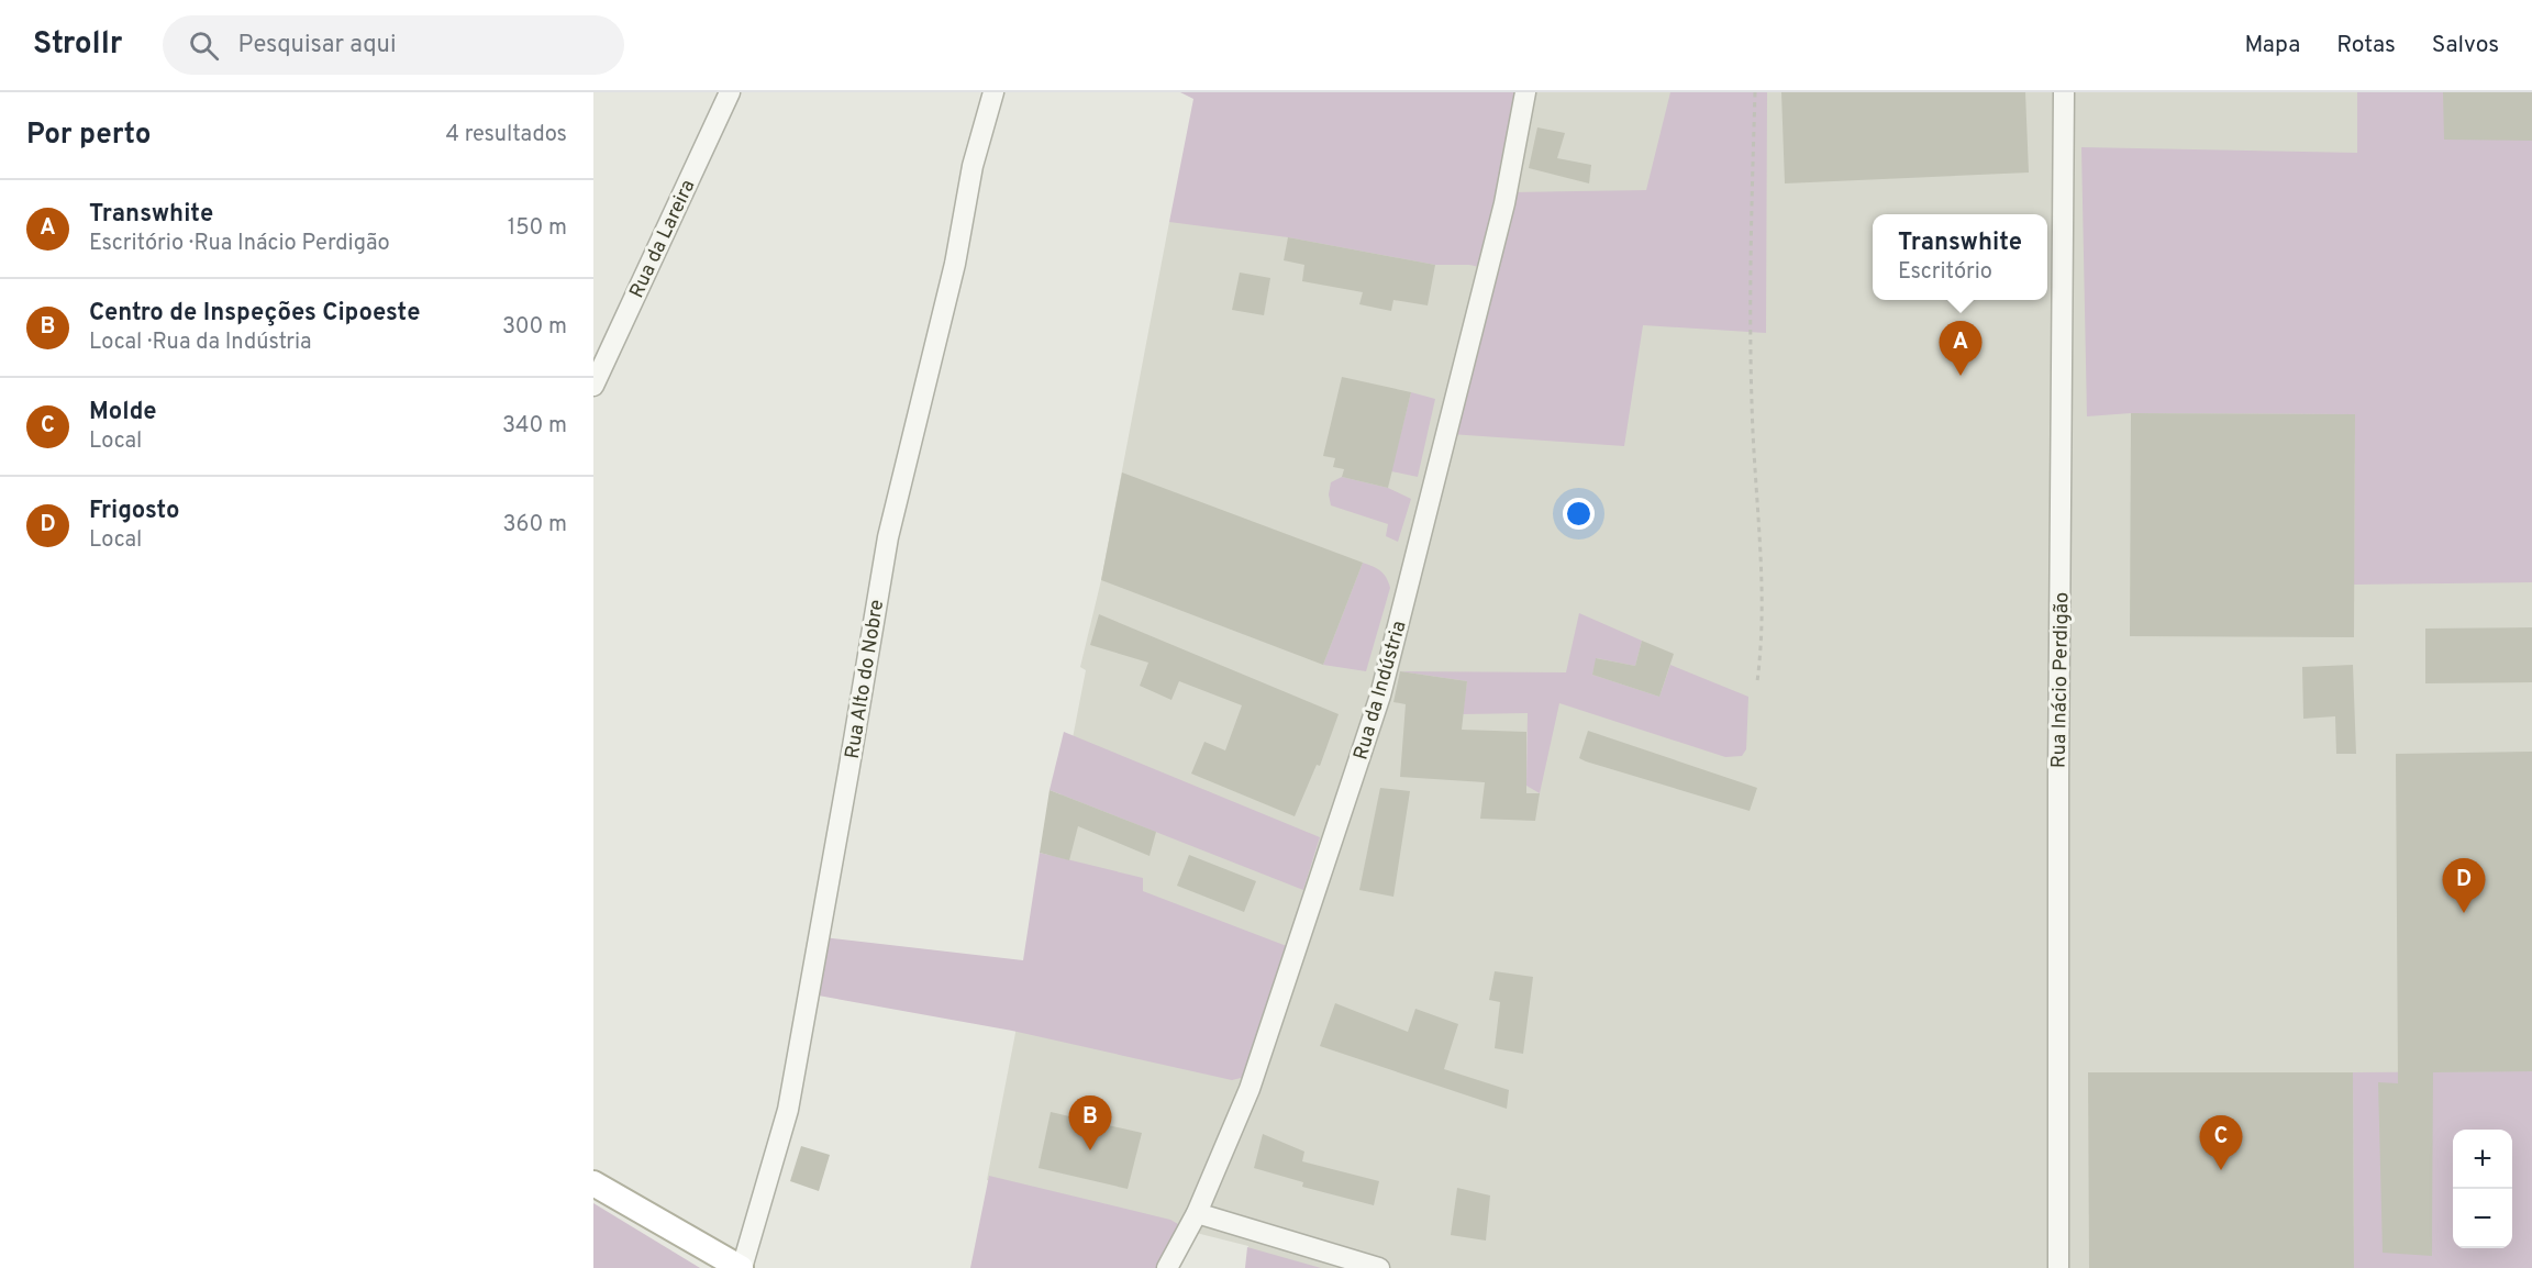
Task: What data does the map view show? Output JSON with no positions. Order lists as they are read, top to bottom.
{
  "streets": {
    "street": [
      "Rua da Lareira",
      "Rua Alto do Nobre",
      "Rua Inácio Perdigão",
      "Rua da Indústria"
    ]
  },
  "page": {
    "header": "Strollr",
    "search": "Pesquisar aqui",
    "nav": ["Mapa", "Rotas", "Salvos"],
    "heading": ["Por perto", "4 resultados"],
    "list": [
      {
        "mark": "A",
        "name": "Transwhite",
        "note": "Escritório · Rua Inácio Perdigão",
        "value": "150 m"
      },
      {
        "mark": "B",
        "name": "Centro de Inspeções Cipoeste",
        "note": "Local · Rua da Indústria",
        "value": "300 m"
      },
      {
        "mark": "C",
        "name": "Molde",
        "note": "Local",
        "value": "340 m"
      },
      {
        "mark": "D",
        "name": "Frigosto",
        "note": "Local",
        "value": "360 m"
      }
    ],
    "popup": ["Transwhite", "Escritório"],
    "pins": [
      "A",
      "D",
      "B",
      "C"
    ],
    "map_buttons": ["+", "−"]
  }
}
